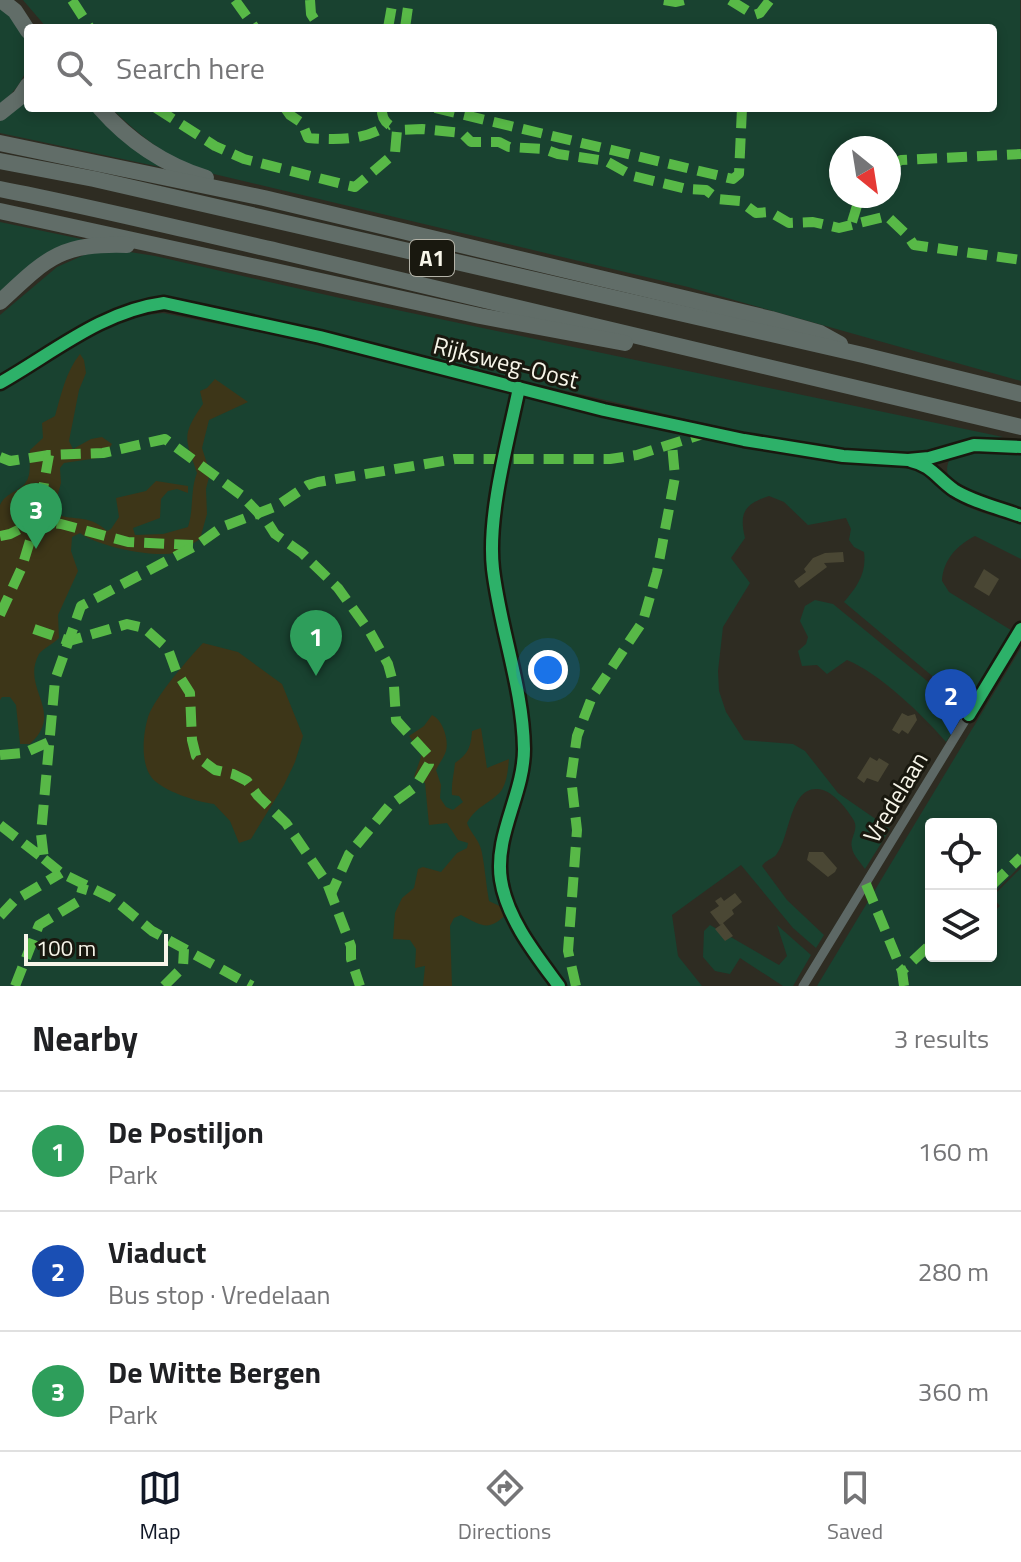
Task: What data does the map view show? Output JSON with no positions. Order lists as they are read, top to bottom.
{
  "streets": {
    "highway": ["A1"],
    "street": ["Vredelaan"],
    "cycle path": ["Rijksweg-Oost"]
  },
  "scale_bar": "100 m",
  "north": "bottom right",
  "page": {
    "search": "Search here",
    "pins": ["3", "1", "2"],
    "scale": "100 m",
    "heading": ["Nearby", "3 results"],
    "list": [
      {
        "mark": "1",
        "name": "De Postiljon",
        "note": "Park",
        "value": "160 m"
      },
      {
        "mark": "2",
        "name": "Viaduct",
        "note": "Bus stop · Vredelaan",
        "value": "280 m"
      },
      {
        "mark": "3",
        "name": "De Witte Bergen",
        "note": "Park",
        "value": "360 m"
      }
    ],
    "nav": ["Map", "Directions", "Saved"]
  }
}
